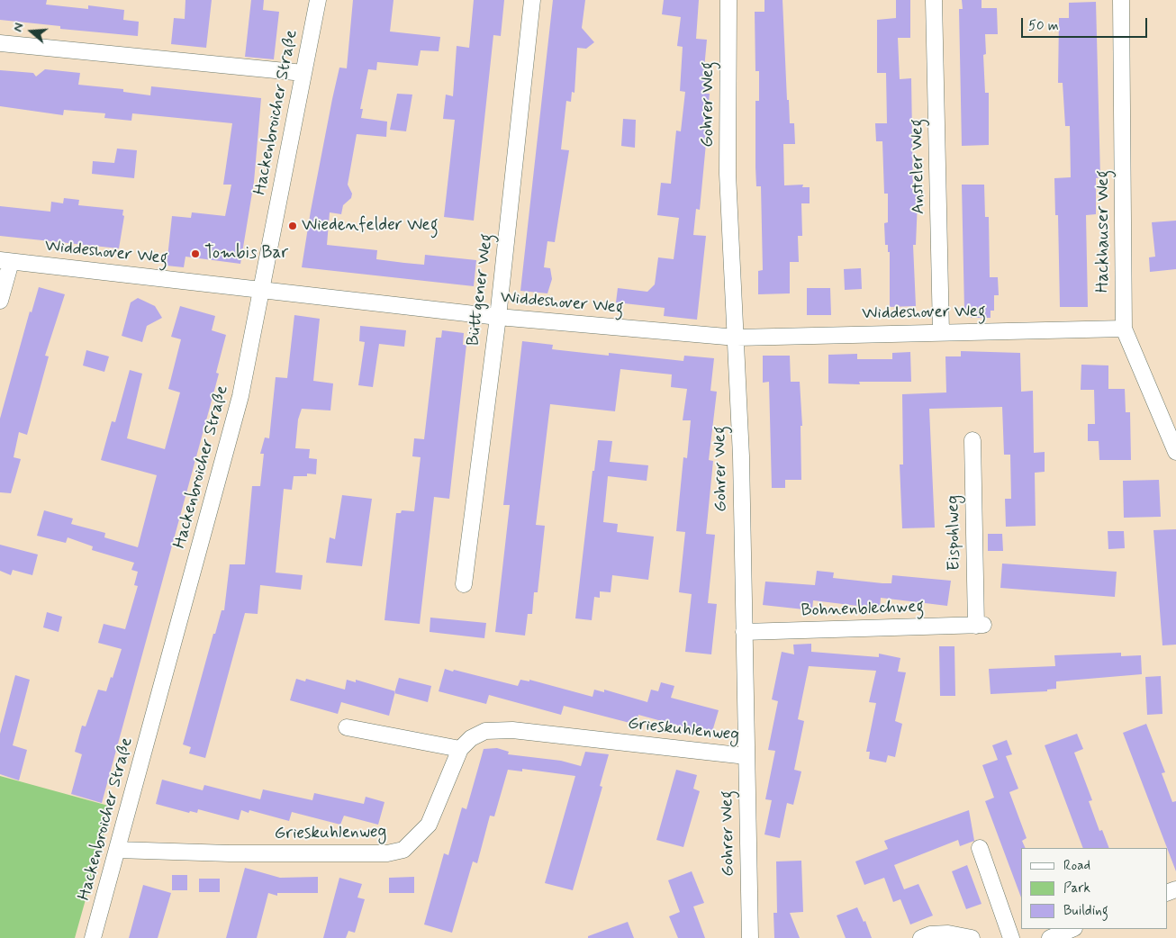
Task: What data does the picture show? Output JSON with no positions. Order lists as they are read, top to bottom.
{
  "streets": {
    "street": [
      "Gohrer Weg",
      "Hackenbroicher Straße",
      "Ansteler Weg",
      "Hackhauser Weg",
      "Widdeshover Weg",
      "Büttgener Weg",
      "Eispohlweg",
      "Bohnenblechweg",
      "Grieskuhlenweg"
    ]
  },
  "crossings": [
    ["Gohrer Weg", "Widdeshover Weg"],
    ["Gohrer Weg", "Bohnenblechweg"],
    ["Gohrer Weg", "Grieskuhlenweg"],
    ["Hackenbroicher Straße", "Widdeshover Weg"],
    ["Hackenbroicher Straße", "Grieskuhlenweg"],
    ["Ansteler Weg", "Widdeshover Weg"],
    ["Hackhauser Weg", "Widdeshover Weg"],
    ["Widdeshover Weg", "Büttgener Weg"],
    ["Eispohlweg", "Bohnenblechweg"]
  ],
  "places": ["Wiedenfelder Weg", "Tombis Bar"],
  "legend": ["Road", "Park", "Building"],
  "scale_bar": "50 m",
  "north": "left"
}
